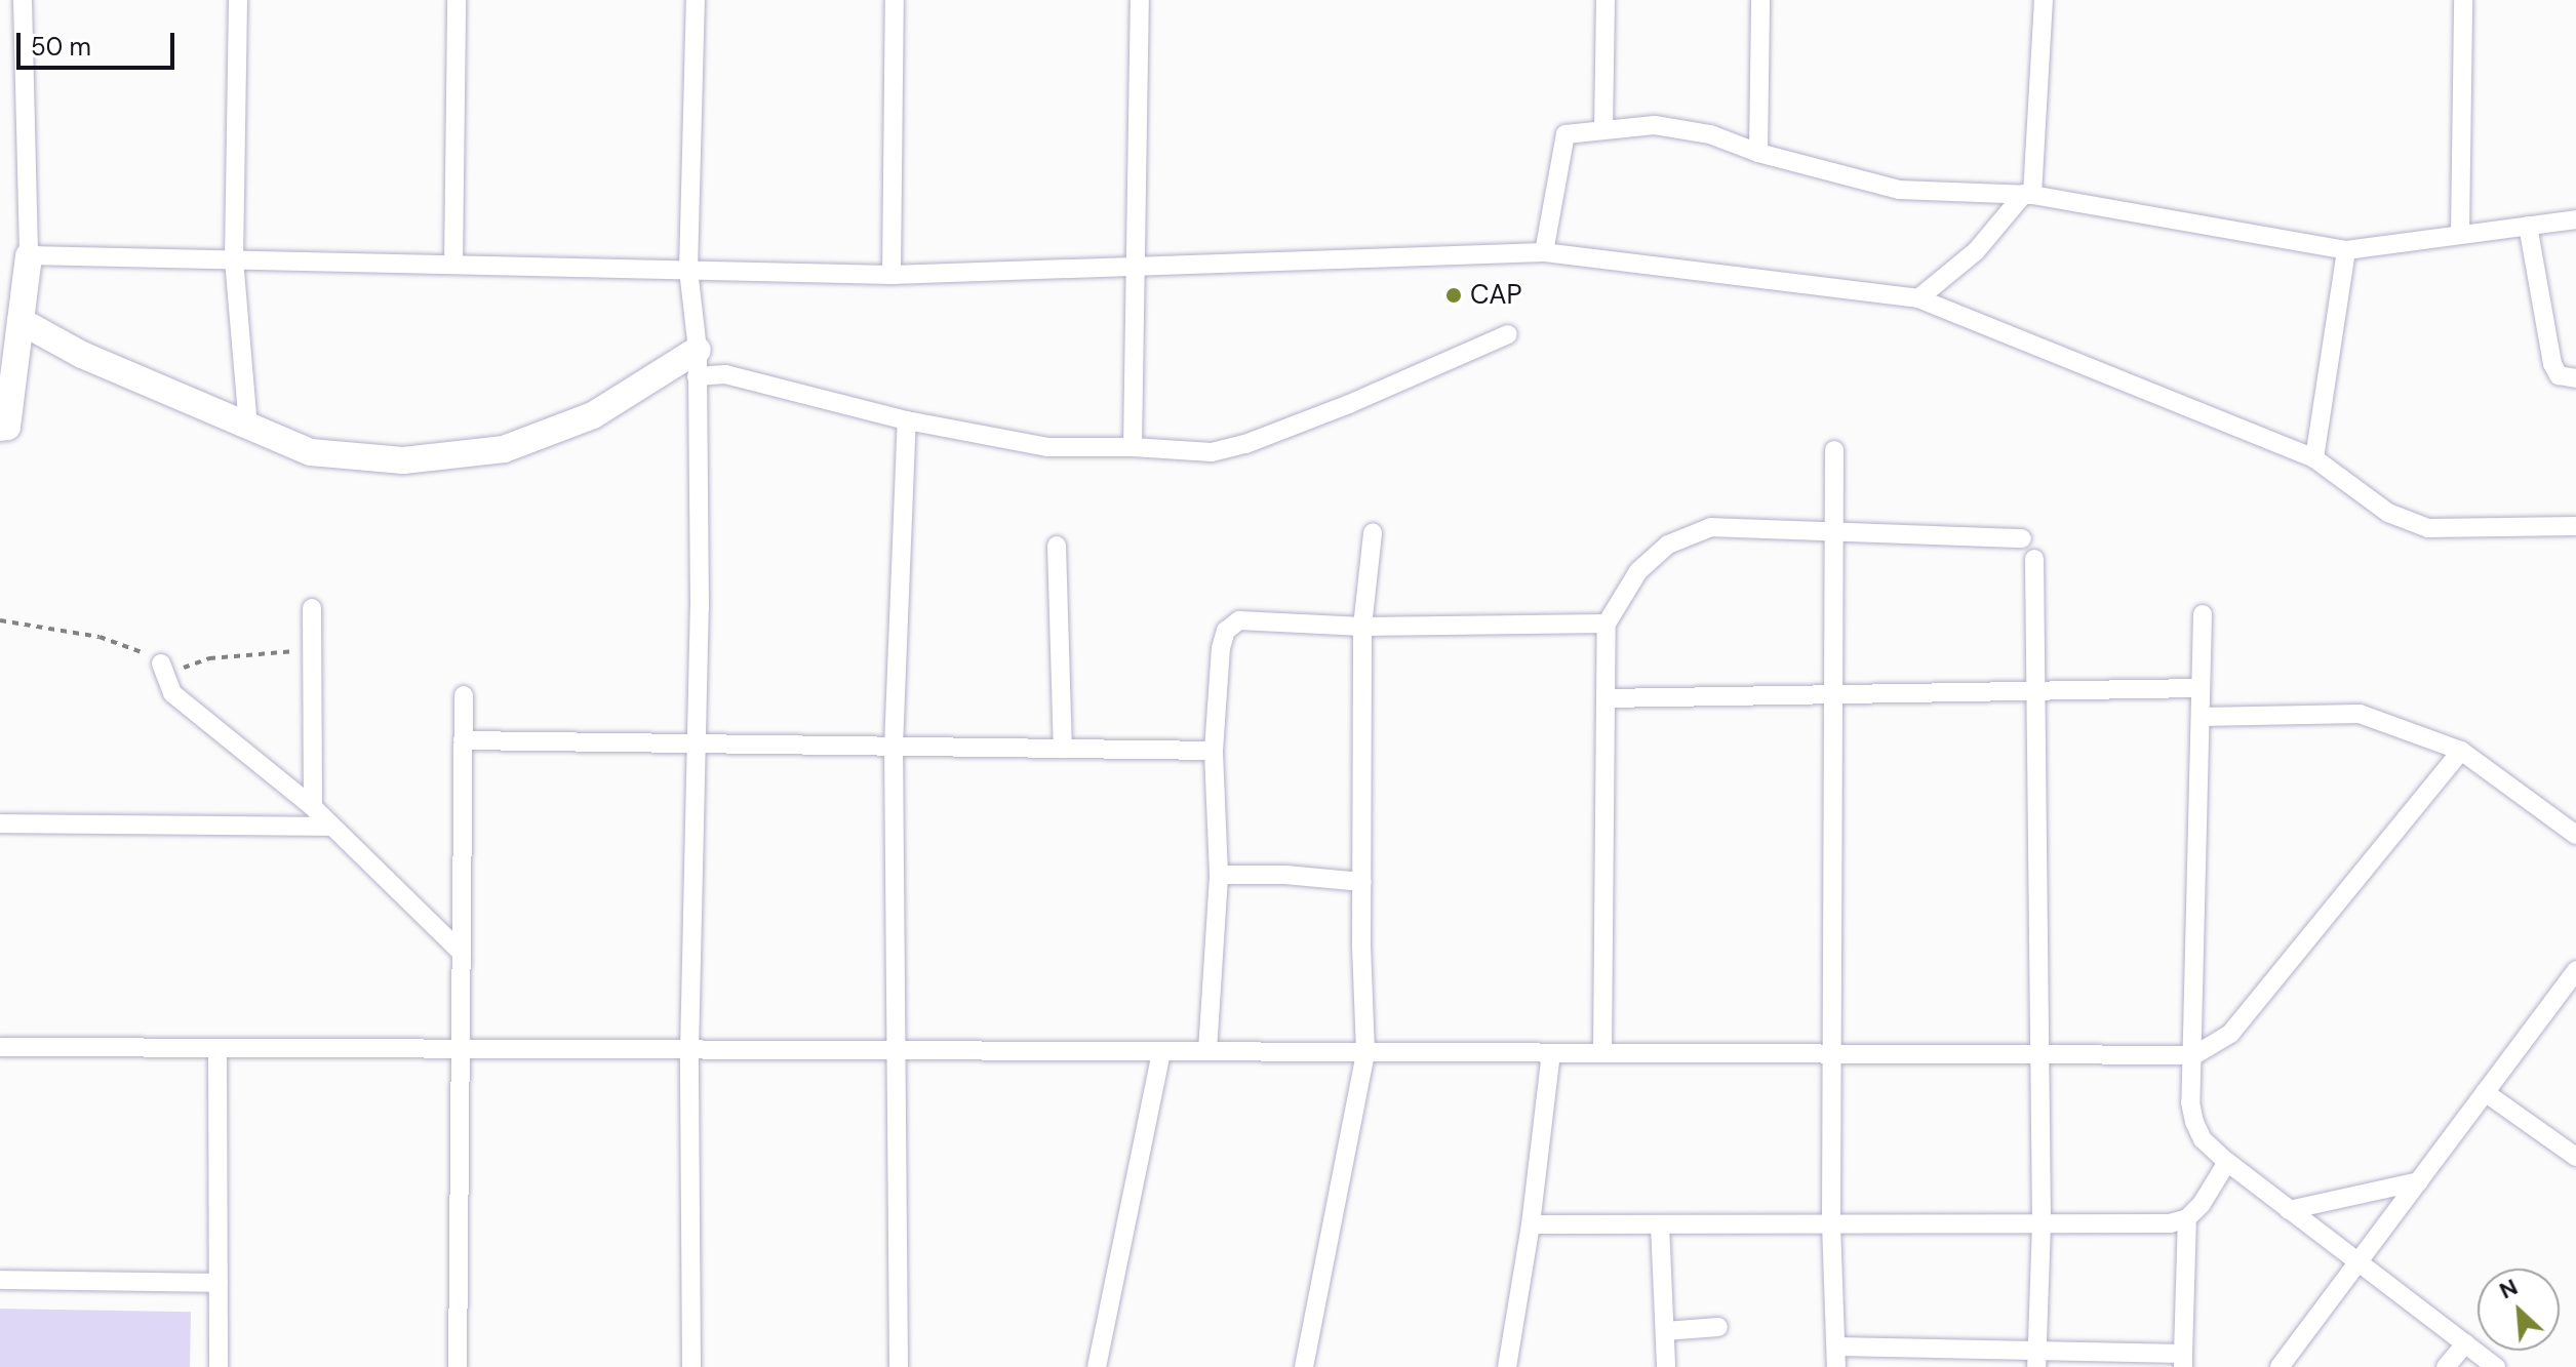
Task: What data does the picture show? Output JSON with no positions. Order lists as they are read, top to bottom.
{
  "places": ["CAP"],
  "scale_bar": "50 m",
  "north": "top left"
}
